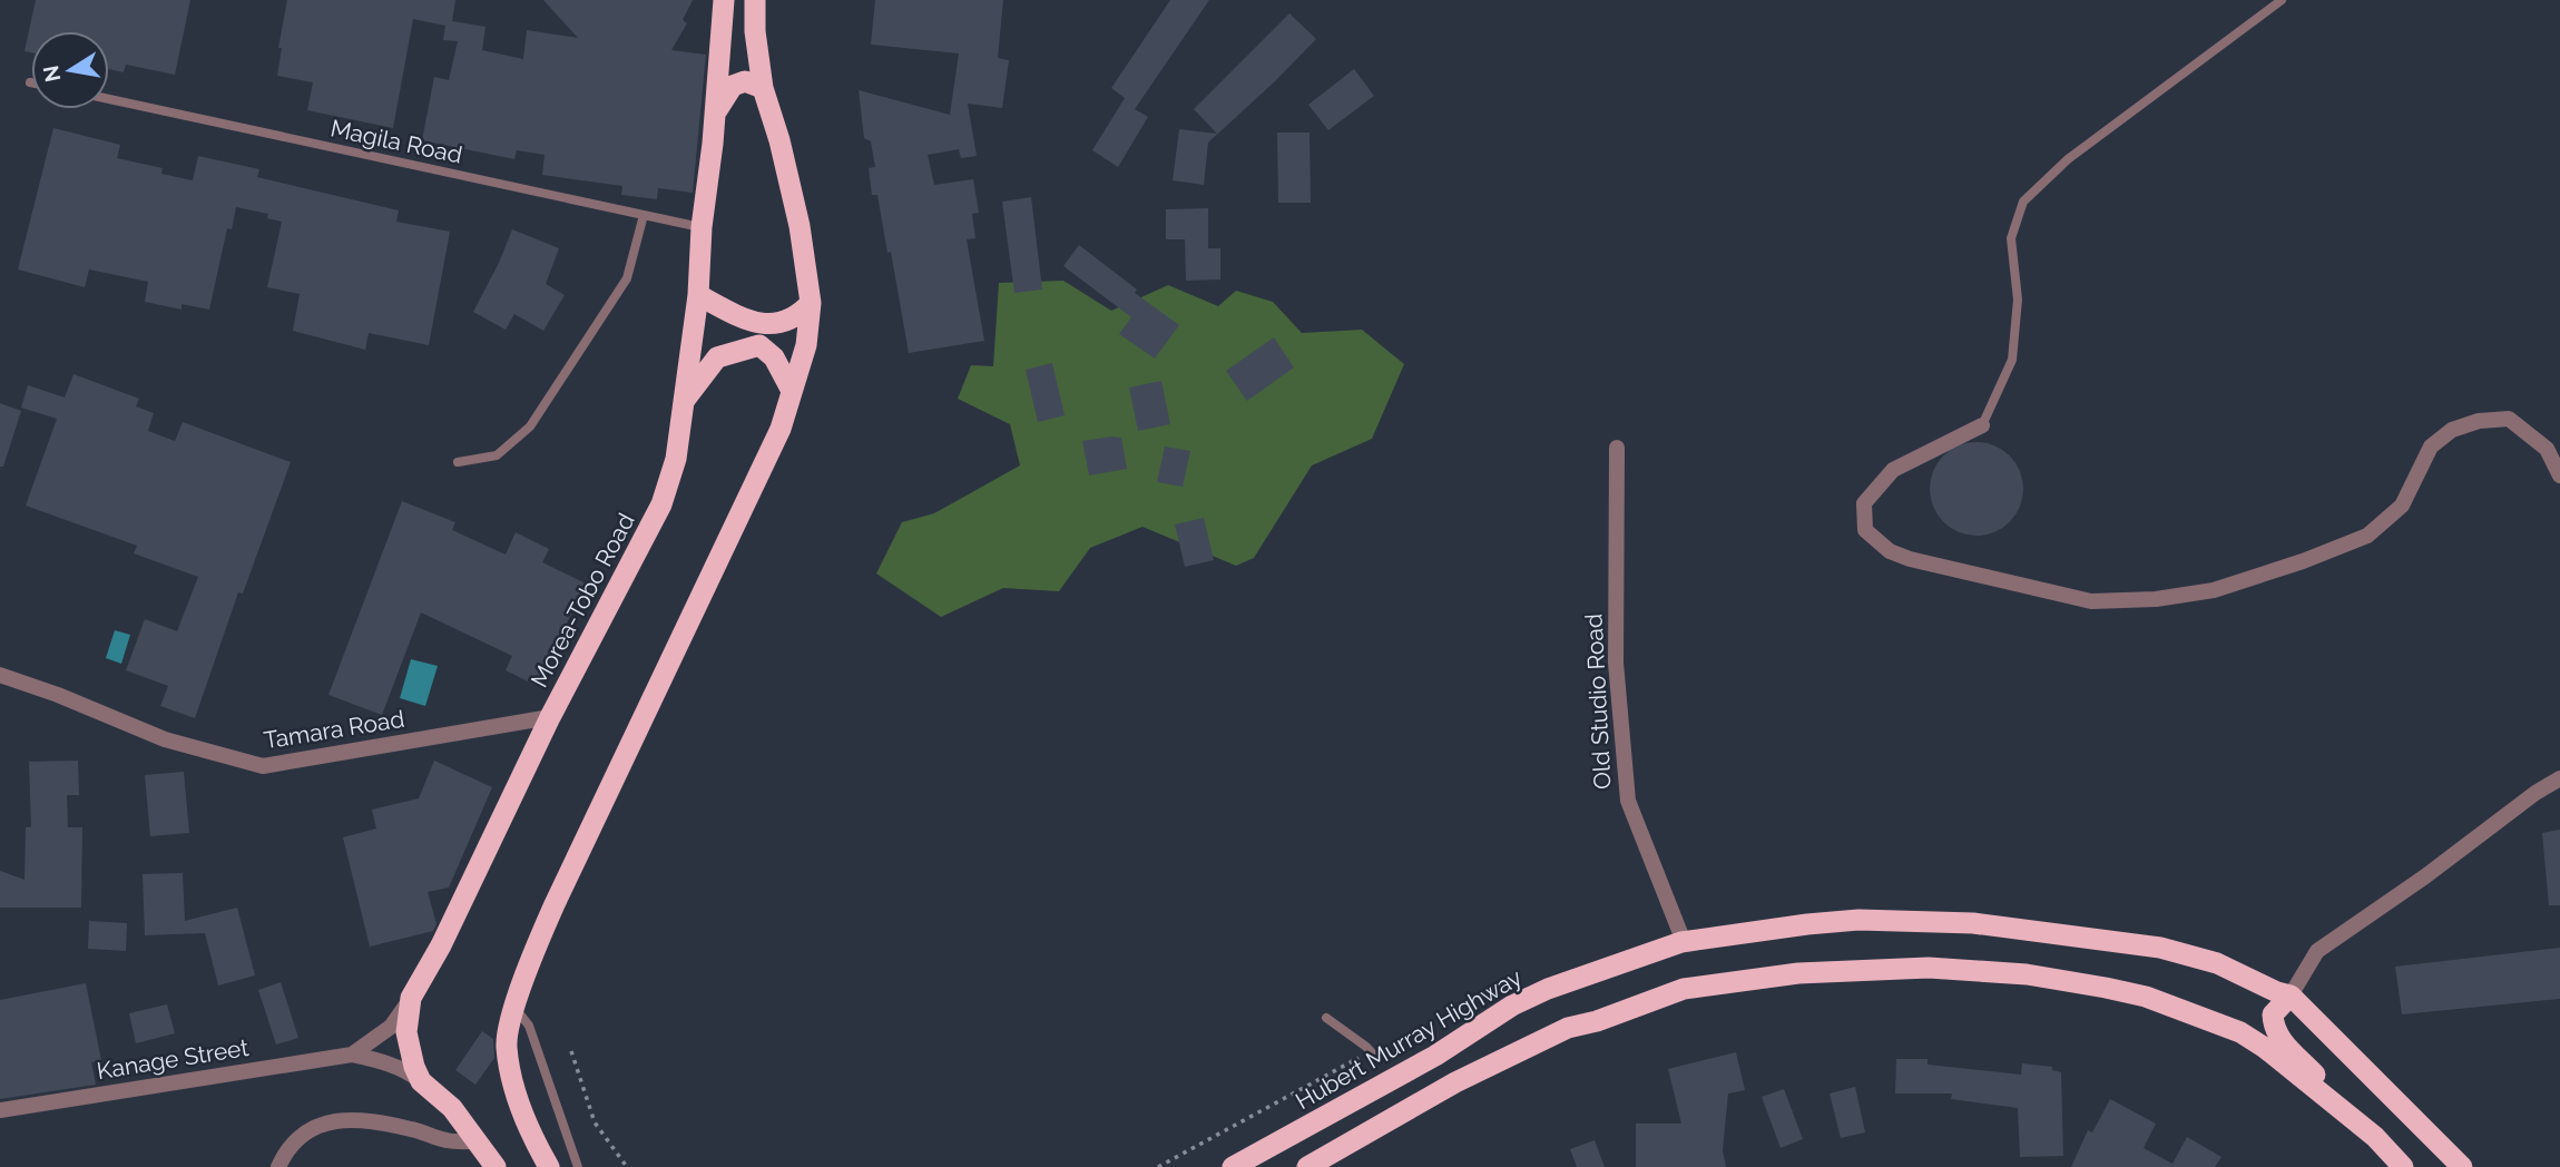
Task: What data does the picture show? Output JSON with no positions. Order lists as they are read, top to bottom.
{
  "streets": {
    "highway": ["Morea-Tobo Road", "Hubert Murray Highway"],
    "street": ["Old Studio Road", "Tamara Road", "Kanage Street"],
    "lane": ["Magila Road"]
  },
  "crossings": [
    ["Magila Road", "Morea-Tobo Road"],
    ["Morea-Tobo Road", "Tamara Road"],
    ["Morea-Tobo Road", "Kanage Street"],
    ["Old Studio Road", "Hubert Murray Highway"]
  ],
  "north": "left"
}
